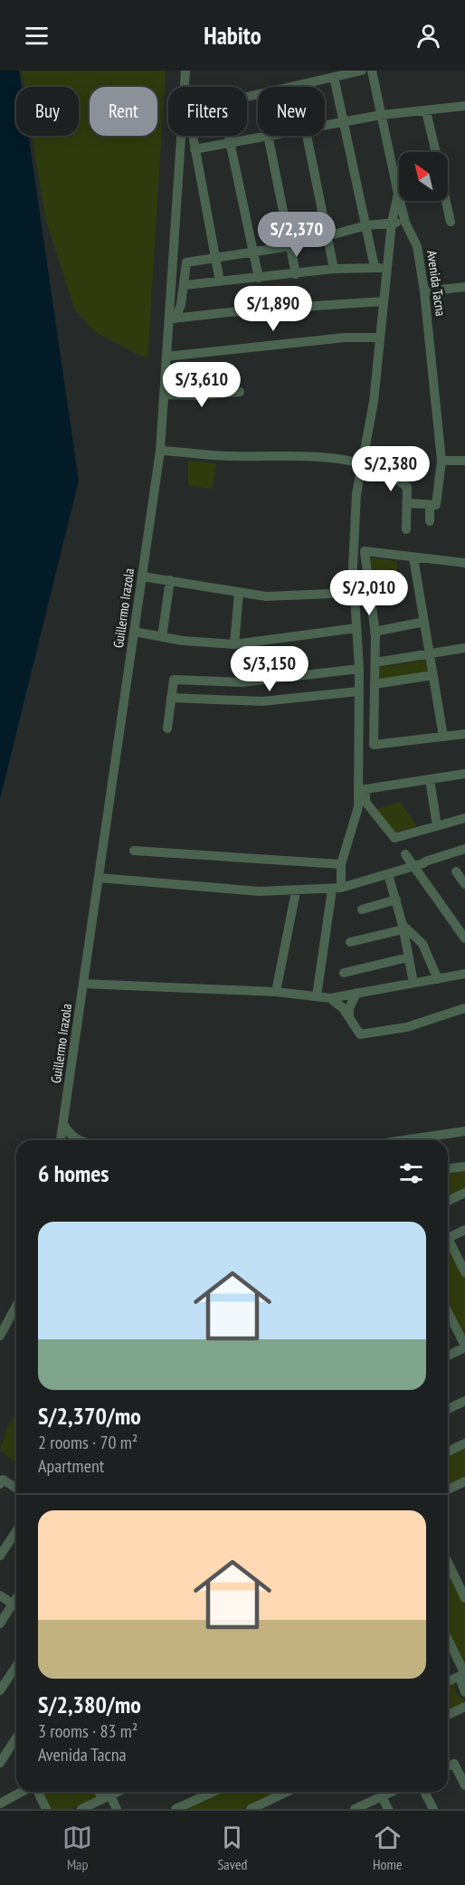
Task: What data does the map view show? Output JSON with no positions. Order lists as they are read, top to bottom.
{
  "streets": {
    "street": ["Avenida Tacna", "Guillermo Irazola"]
  },
  "north": "top left",
  "page": {
    "header": "Habito",
    "chip": [
      "Buy",
      "Rent",
      "Filters",
      "New"
    ],
    "price": [
      "S/2,370",
      "S/1,890",
      "S/3,610",
      "S/2,380",
      "S/2,010",
      "S/3,150"
    ],
    "heading": "6 homes",
    "list": [
      {
        "name": "S/2,370/mo",
        "note": "2 rooms · 70 m² · Apartment"
      },
      {
        "name": "S/2,380/mo",
        "note": "3 rooms · 83 m² · Avenida Tacna"
      }
    ],
    "tabs": ["Map", "Saved", "Home"]
  }
}
